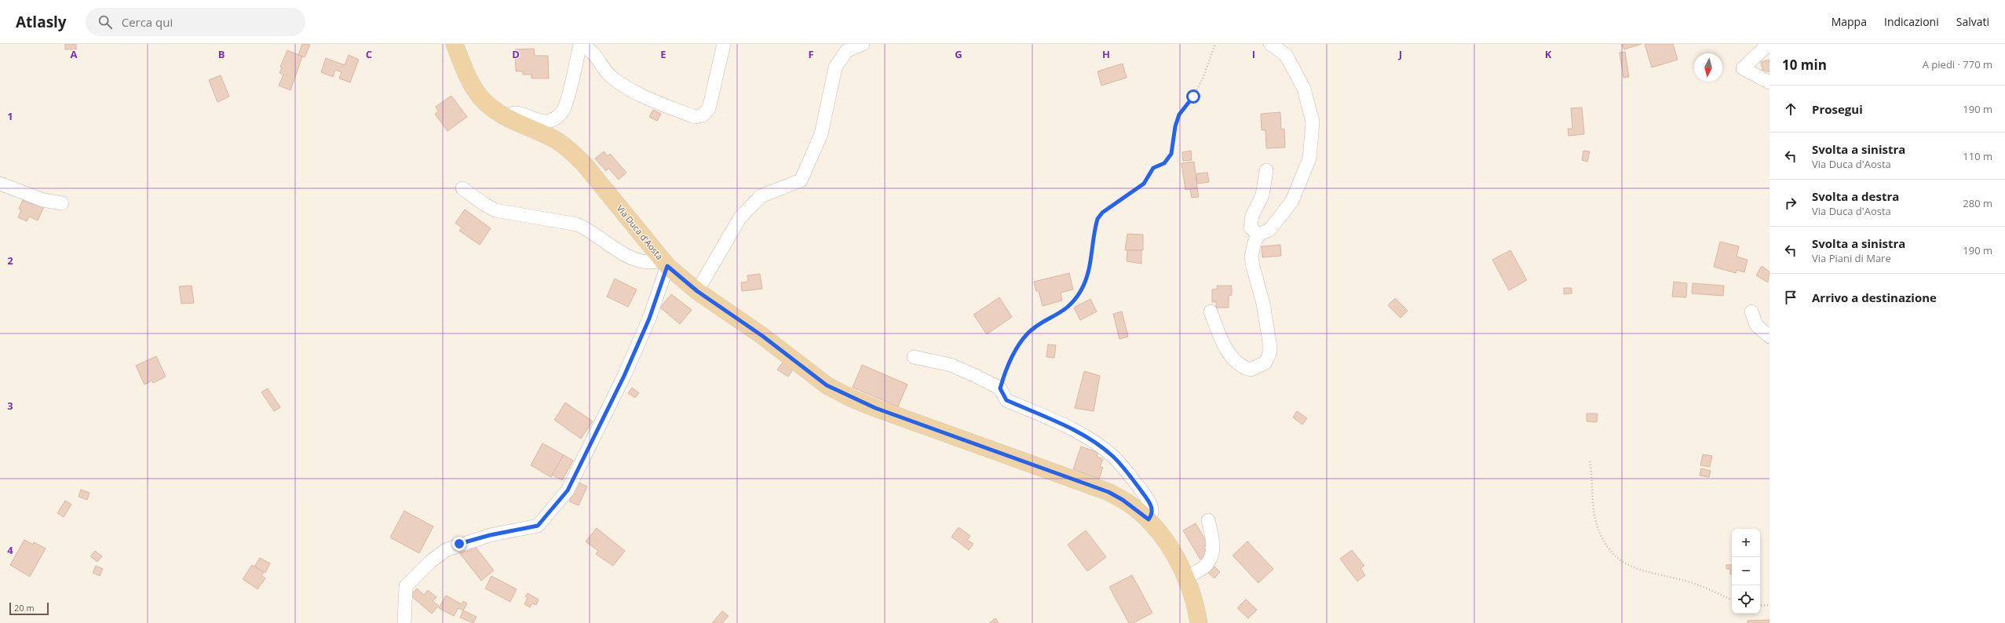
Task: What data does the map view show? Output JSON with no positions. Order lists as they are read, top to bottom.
{
  "streets": {
    "main road": ["Via Duca d'Aosta"]
  },
  "scale_bar": "20 m",
  "north": "bottom",
  "page": {
    "header": "Atlasly",
    "search": "Cerca qui",
    "nav": ["Mappa", "Indicazioni", "Salvati"],
    "heading": ["10 min", "A piedi · 770 m"],
    "list": [
      ["Prosegui", "190 m"],
      ["Svolta a sinistra", "Via Duca d'Aosta", "110 m"],
      ["Svolta a destra", "Via Duca d'Aosta", "280 m"],
      ["Svolta a sinistra", "Via Piani di Mare", "190 m"],
      "Arrivo a destinazione"
    ],
    "map_buttons": ["+", "−"],
    "scale": "20 m"
  },
  "grid": {
    "columns": [
      "A",
      "B",
      "C",
      "D",
      "E",
      "F",
      "G",
      "H",
      "I",
      "J",
      "K"
    ],
    "rows": [
      "1",
      "2",
      "3",
      "4"
    ]
  }
}
